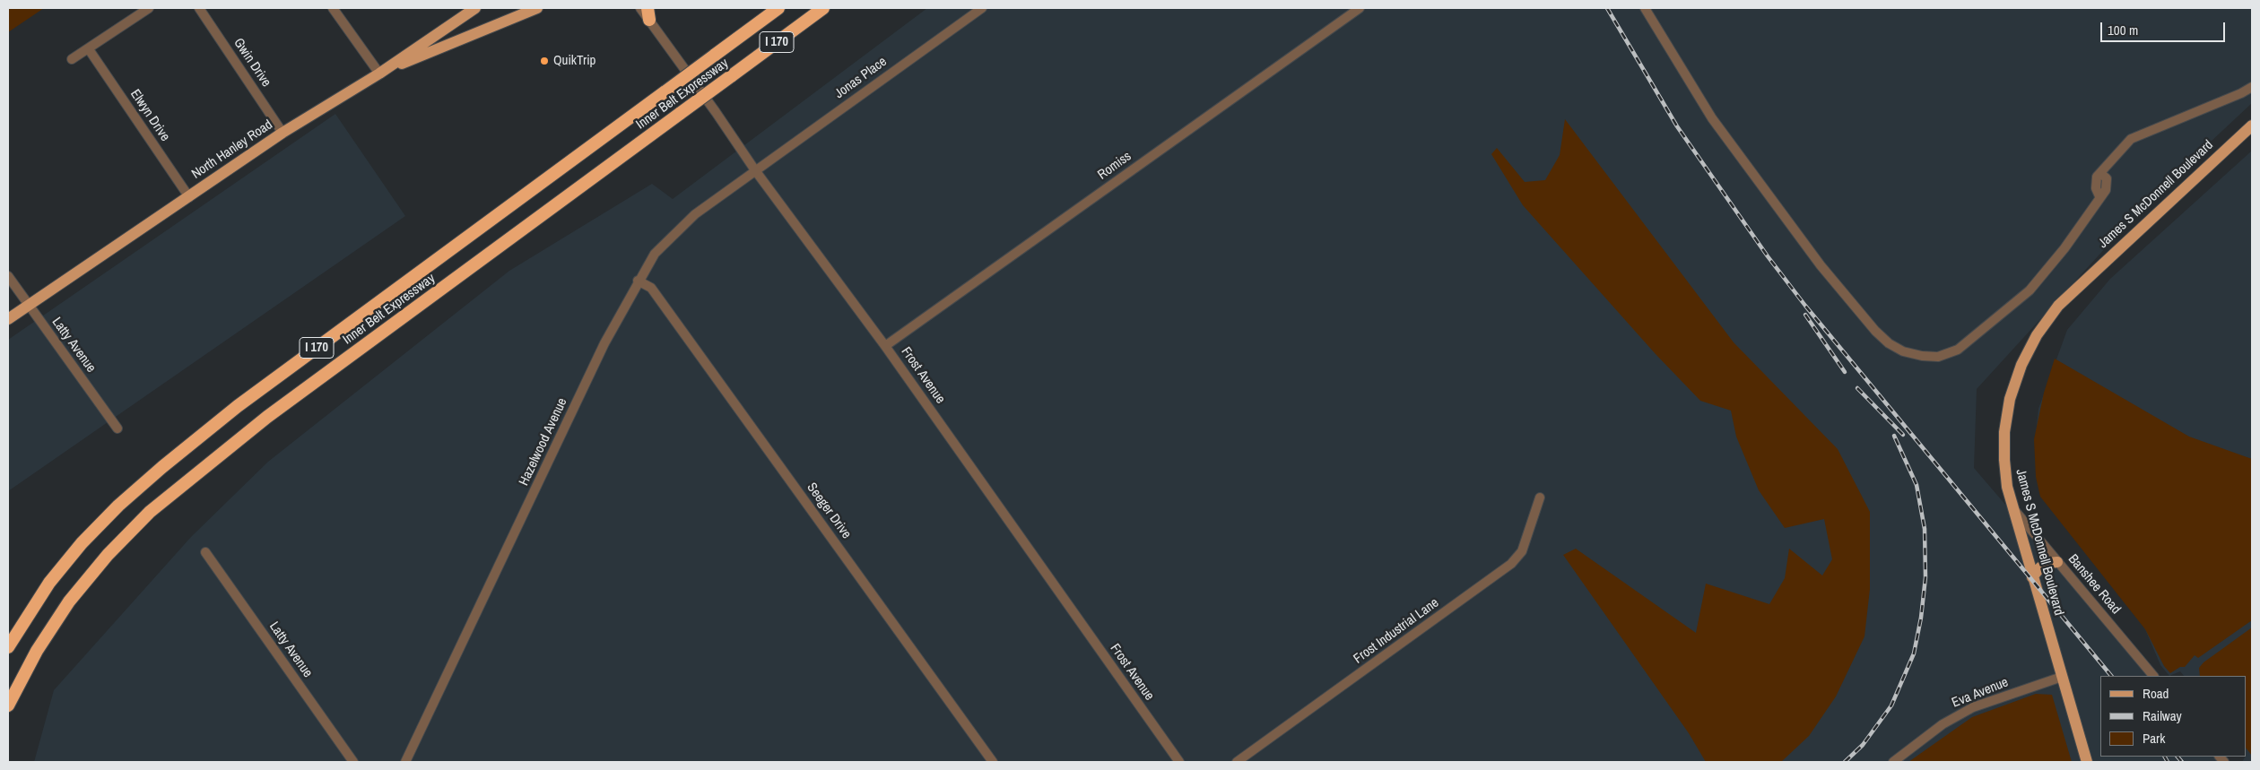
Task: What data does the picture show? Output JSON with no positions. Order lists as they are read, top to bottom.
{
  "streets": {
    "highway": ["I 170", "Inner Belt Expressway"],
    "main road": ["North Hanley Road", "James S McDonnell Boulevard"],
    "street": [
      "Gwin Drive",
      "Jonas Place",
      "Elwyn Drive",
      "Romiss",
      "Latty Avenue",
      "Frost Avenue",
      "Hazelwood Avenue",
      "Seeger Drive",
      "Banshee Road",
      "Frost Industrial Lane",
      "Eva Avenue"
    ]
  },
  "crossings": [
    ["Gwin Drive", "North Hanley Road"],
    ["Jonas Place", "Frost Avenue"],
    ["Jonas Place", "Hazelwood Avenue"],
    ["Elwyn Drive", "North Hanley Road"],
    ["North Hanley Road", "Latty Avenue"],
    ["Romiss", "Frost Avenue"],
    ["James S McDonnell Boulevard", "Banshee Road"],
    ["James S McDonnell Boulevard", "Eva Avenue"],
    ["Frost Avenue", "Hazelwood Avenue"],
    ["Hazelwood Avenue", "Seeger Drive"]
  ],
  "places": ["QuikTrip"],
  "legend": ["Road", "Railway", "Park"],
  "scale_bar": "100 m"
}
